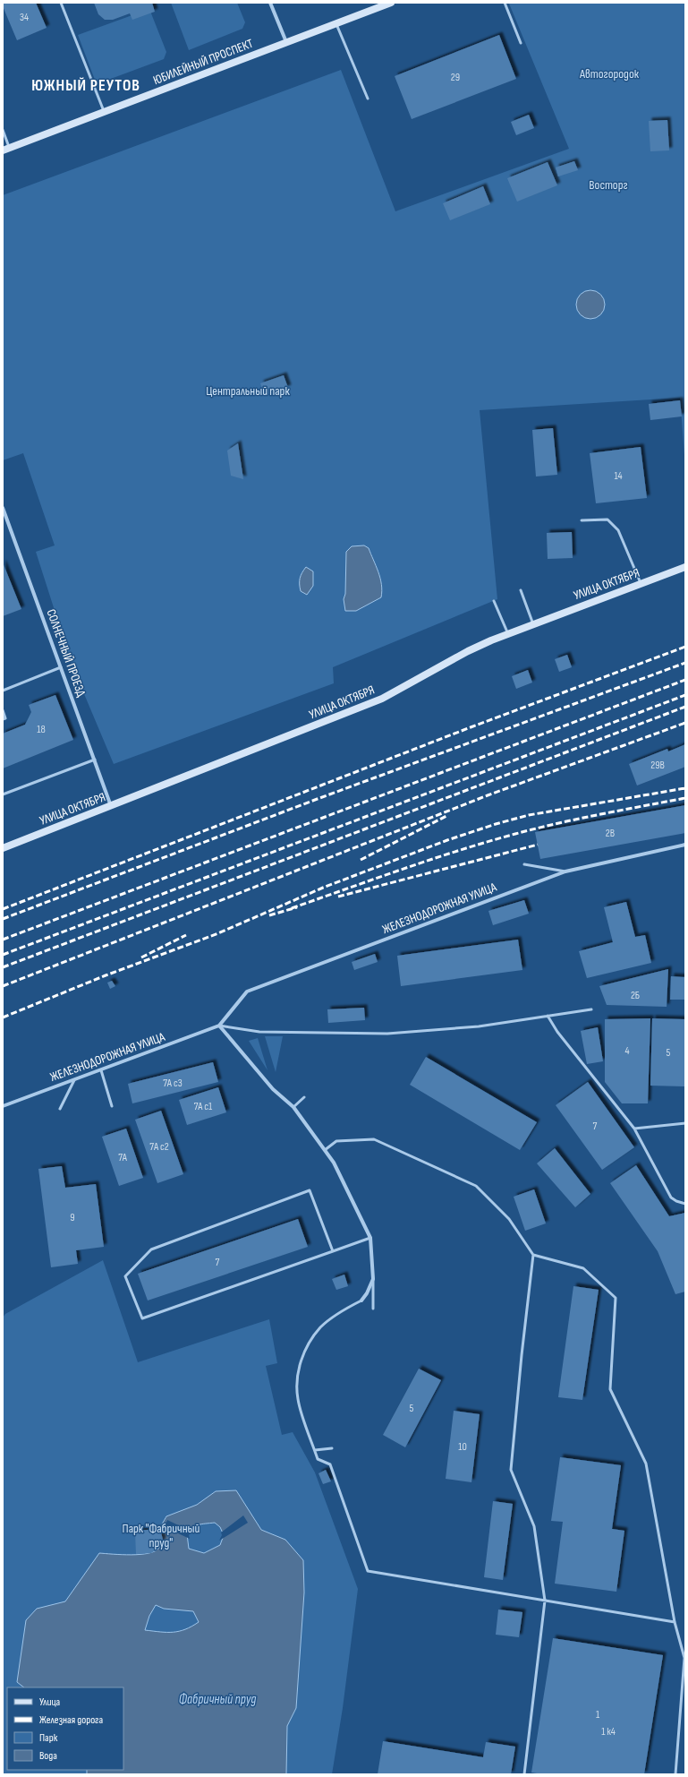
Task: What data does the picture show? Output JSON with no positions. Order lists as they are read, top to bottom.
{
  "streets": {
    "street": [
      "ЮБИЛЕЙНЫЙ ПРОСПЕКТ",
      "УЛИЦА ОКТЯБРЯ",
      "СОЛНЕЧНЫЙ ПРОЕЗД",
      "ЖЕЛЕЗНОДОРОЖНАЯ УЛИЦА"
    ]
  },
  "crossings": [
    ["УЛИЦА ОКТЯБРЯ", "СОЛНЕЧНЫЙ ПРОЕЗД"]
  ],
  "districts": ["ЮЖНЫЙ РЕУТОВ"],
  "water": ["Фабричный пруд"],
  "parks": [
    "Автогородок",
    "Восторг",
    "Центральный парк",
    "Парк \"Фабричный пруд\""
  ],
  "house_numbers": [
    "34",
    "29",
    "14",
    "18",
    "29В",
    "2В",
    "2Б",
    "4",
    "5",
    "7А с3",
    "7А с1",
    "7",
    "7А с2",
    "7А",
    "9",
    "7",
    "5",
    "10",
    "1",
    "1 к4"
  ],
  "legend": [
    "Улица",
    "Железная дорога",
    "Парк",
    "Вода"
  ]
}
